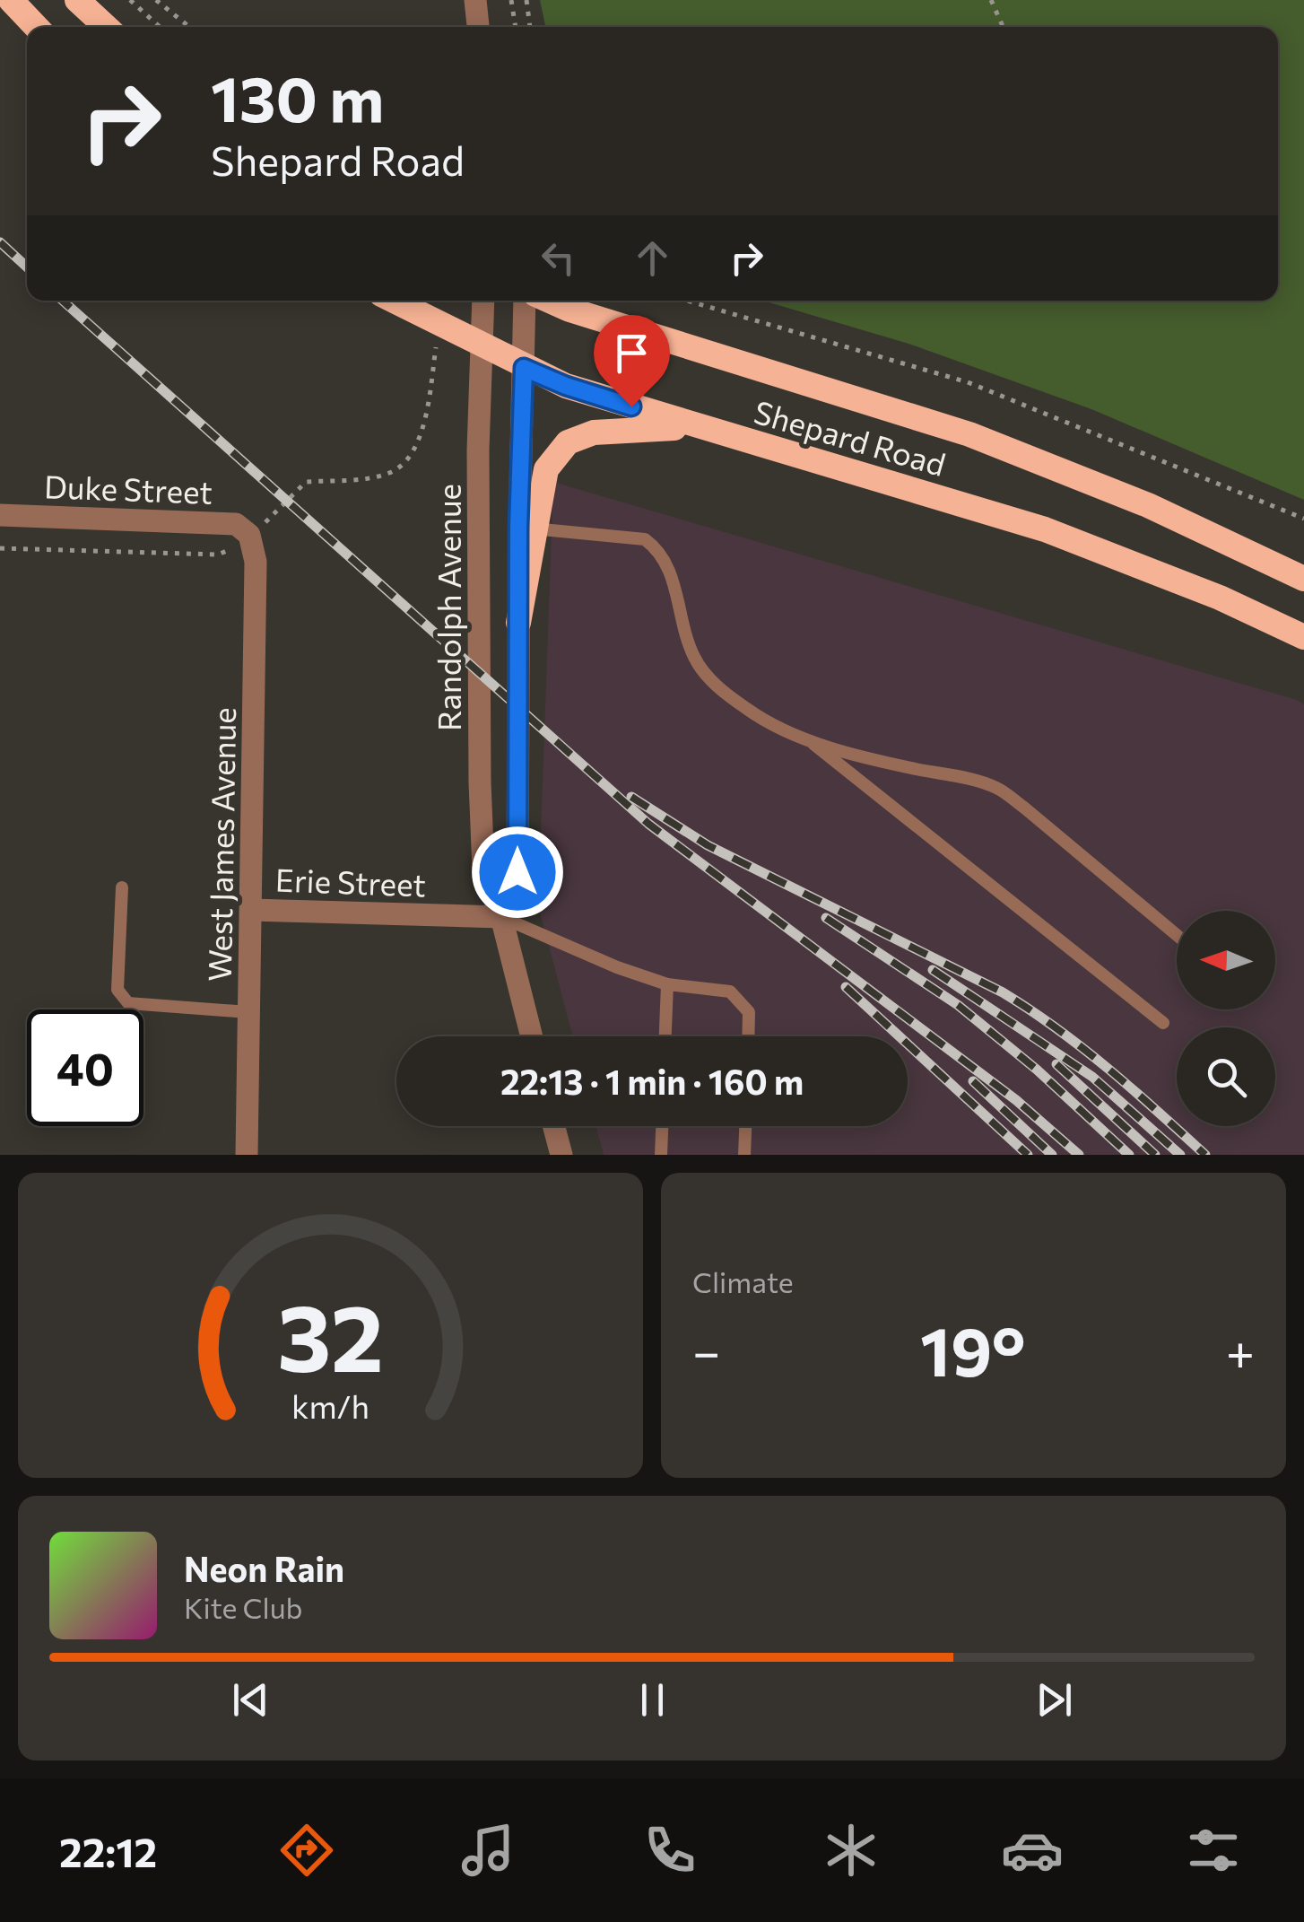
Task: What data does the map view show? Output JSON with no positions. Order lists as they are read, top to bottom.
{
  "streets": {
    "highway": ["Shepard Road"],
    "street": [
      "Duke Street",
      "Randolph Avenue",
      "West James Avenue",
      "Erie Street"
    ]
  },
  "crossings": [
    ["Shepard Road", "Randolph Avenue"],
    ["Duke Street", "West James Avenue"],
    ["Randolph Avenue", "Erie Street"],
    ["West James Avenue", "Erie Street"]
  ],
  "north": "left",
  "page": {
    "turn": ["130 m", "Shepard Road"],
    "limit": "40",
    "trip": "22:13 · 1 min · 160 m",
    "tile": "Climate",
    "heat": ["−", "19°", "+"],
    "song": ["Neon Rain", "Kite Club"],
    "tabs": "22:12",
    "gauge": ["32", "km/h"]
  }
}
